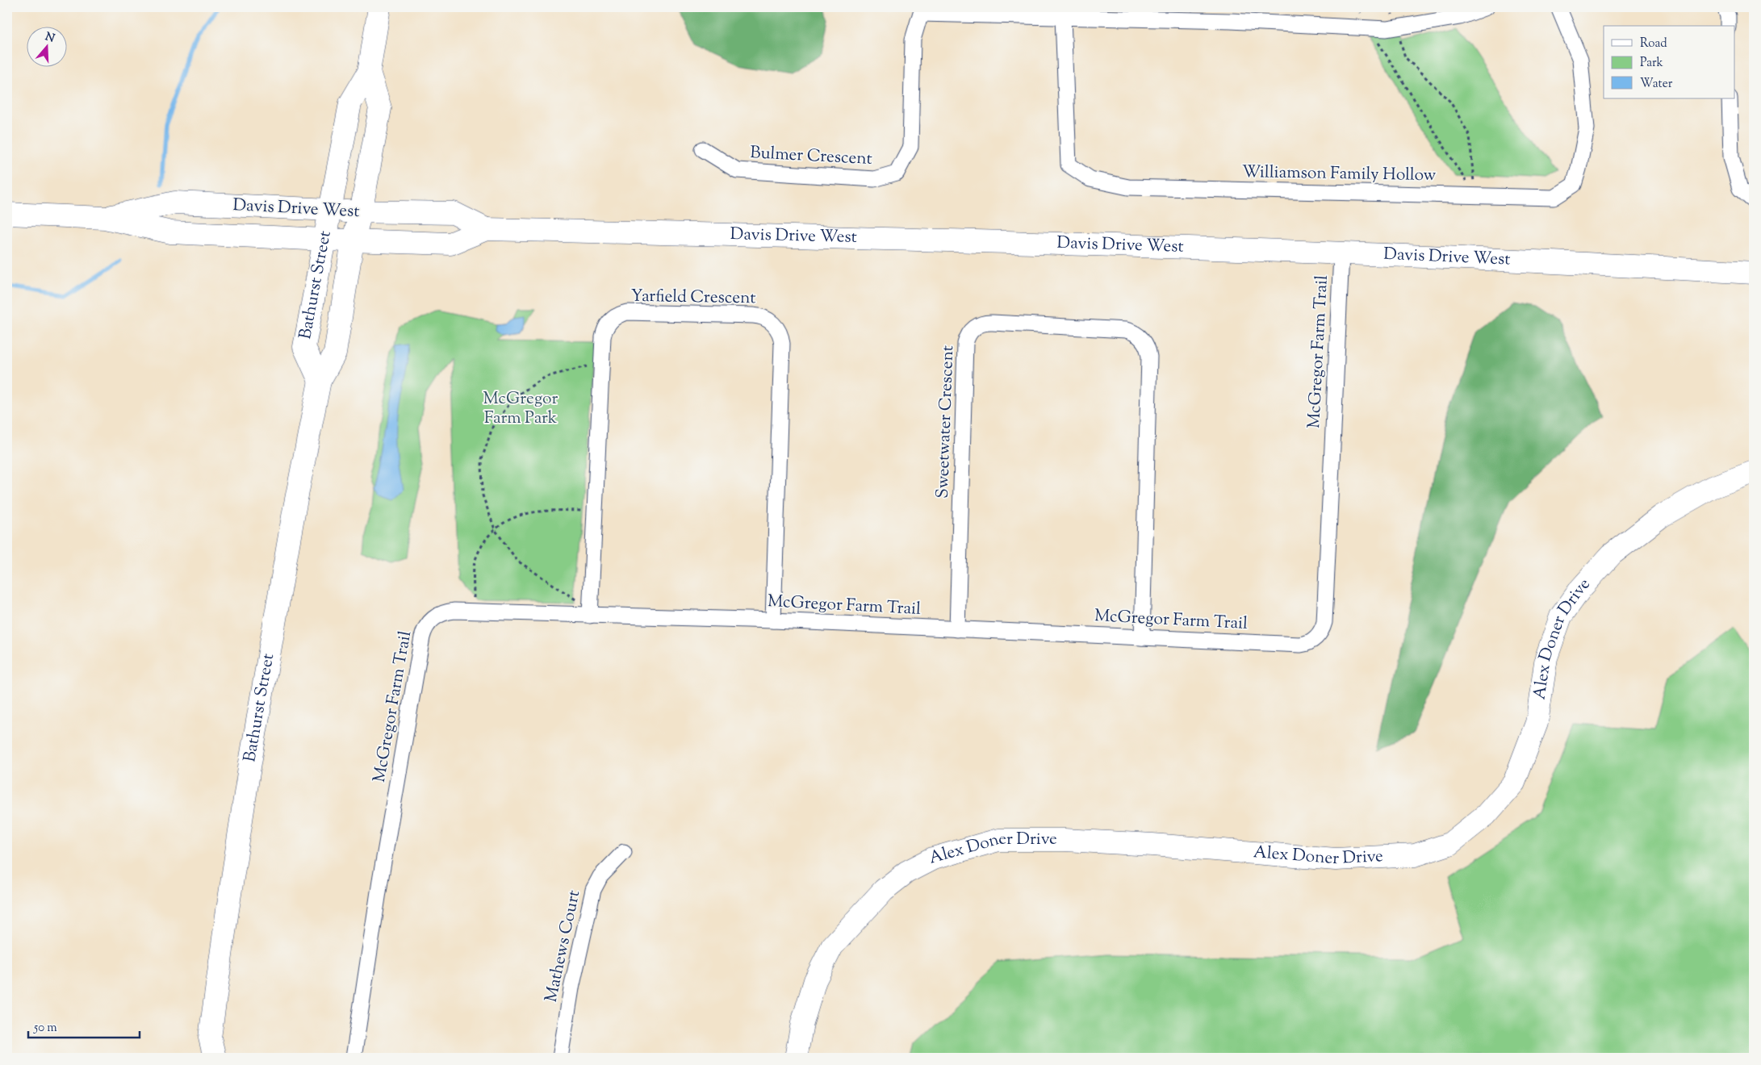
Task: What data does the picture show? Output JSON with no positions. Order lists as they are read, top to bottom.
{
  "streets": {
    "main road": ["Davis Drive West", "Bathurst Street", "Alex Doner Drive"],
    "street": [
      "Bulmer Crescent",
      "Williamson Family Hollow",
      "Yarfield Crescent",
      "McGregor Farm Trail",
      "Sweetwater Crescent",
      "Mathews Court"
    ]
  },
  "crossings": [
    ["Davis Drive West", "Bathurst Street"],
    ["Davis Drive West", "McGregor Farm Trail"],
    ["Yarfield Crescent", "McGregor Farm Trail"],
    ["McGregor Farm Trail", "Sweetwater Crescent"]
  ],
  "parks": ["McGregor Farm Park"],
  "legend": ["Road", "Park", "Water"],
  "scale_bar": "50 m",
  "north": "top"
}
